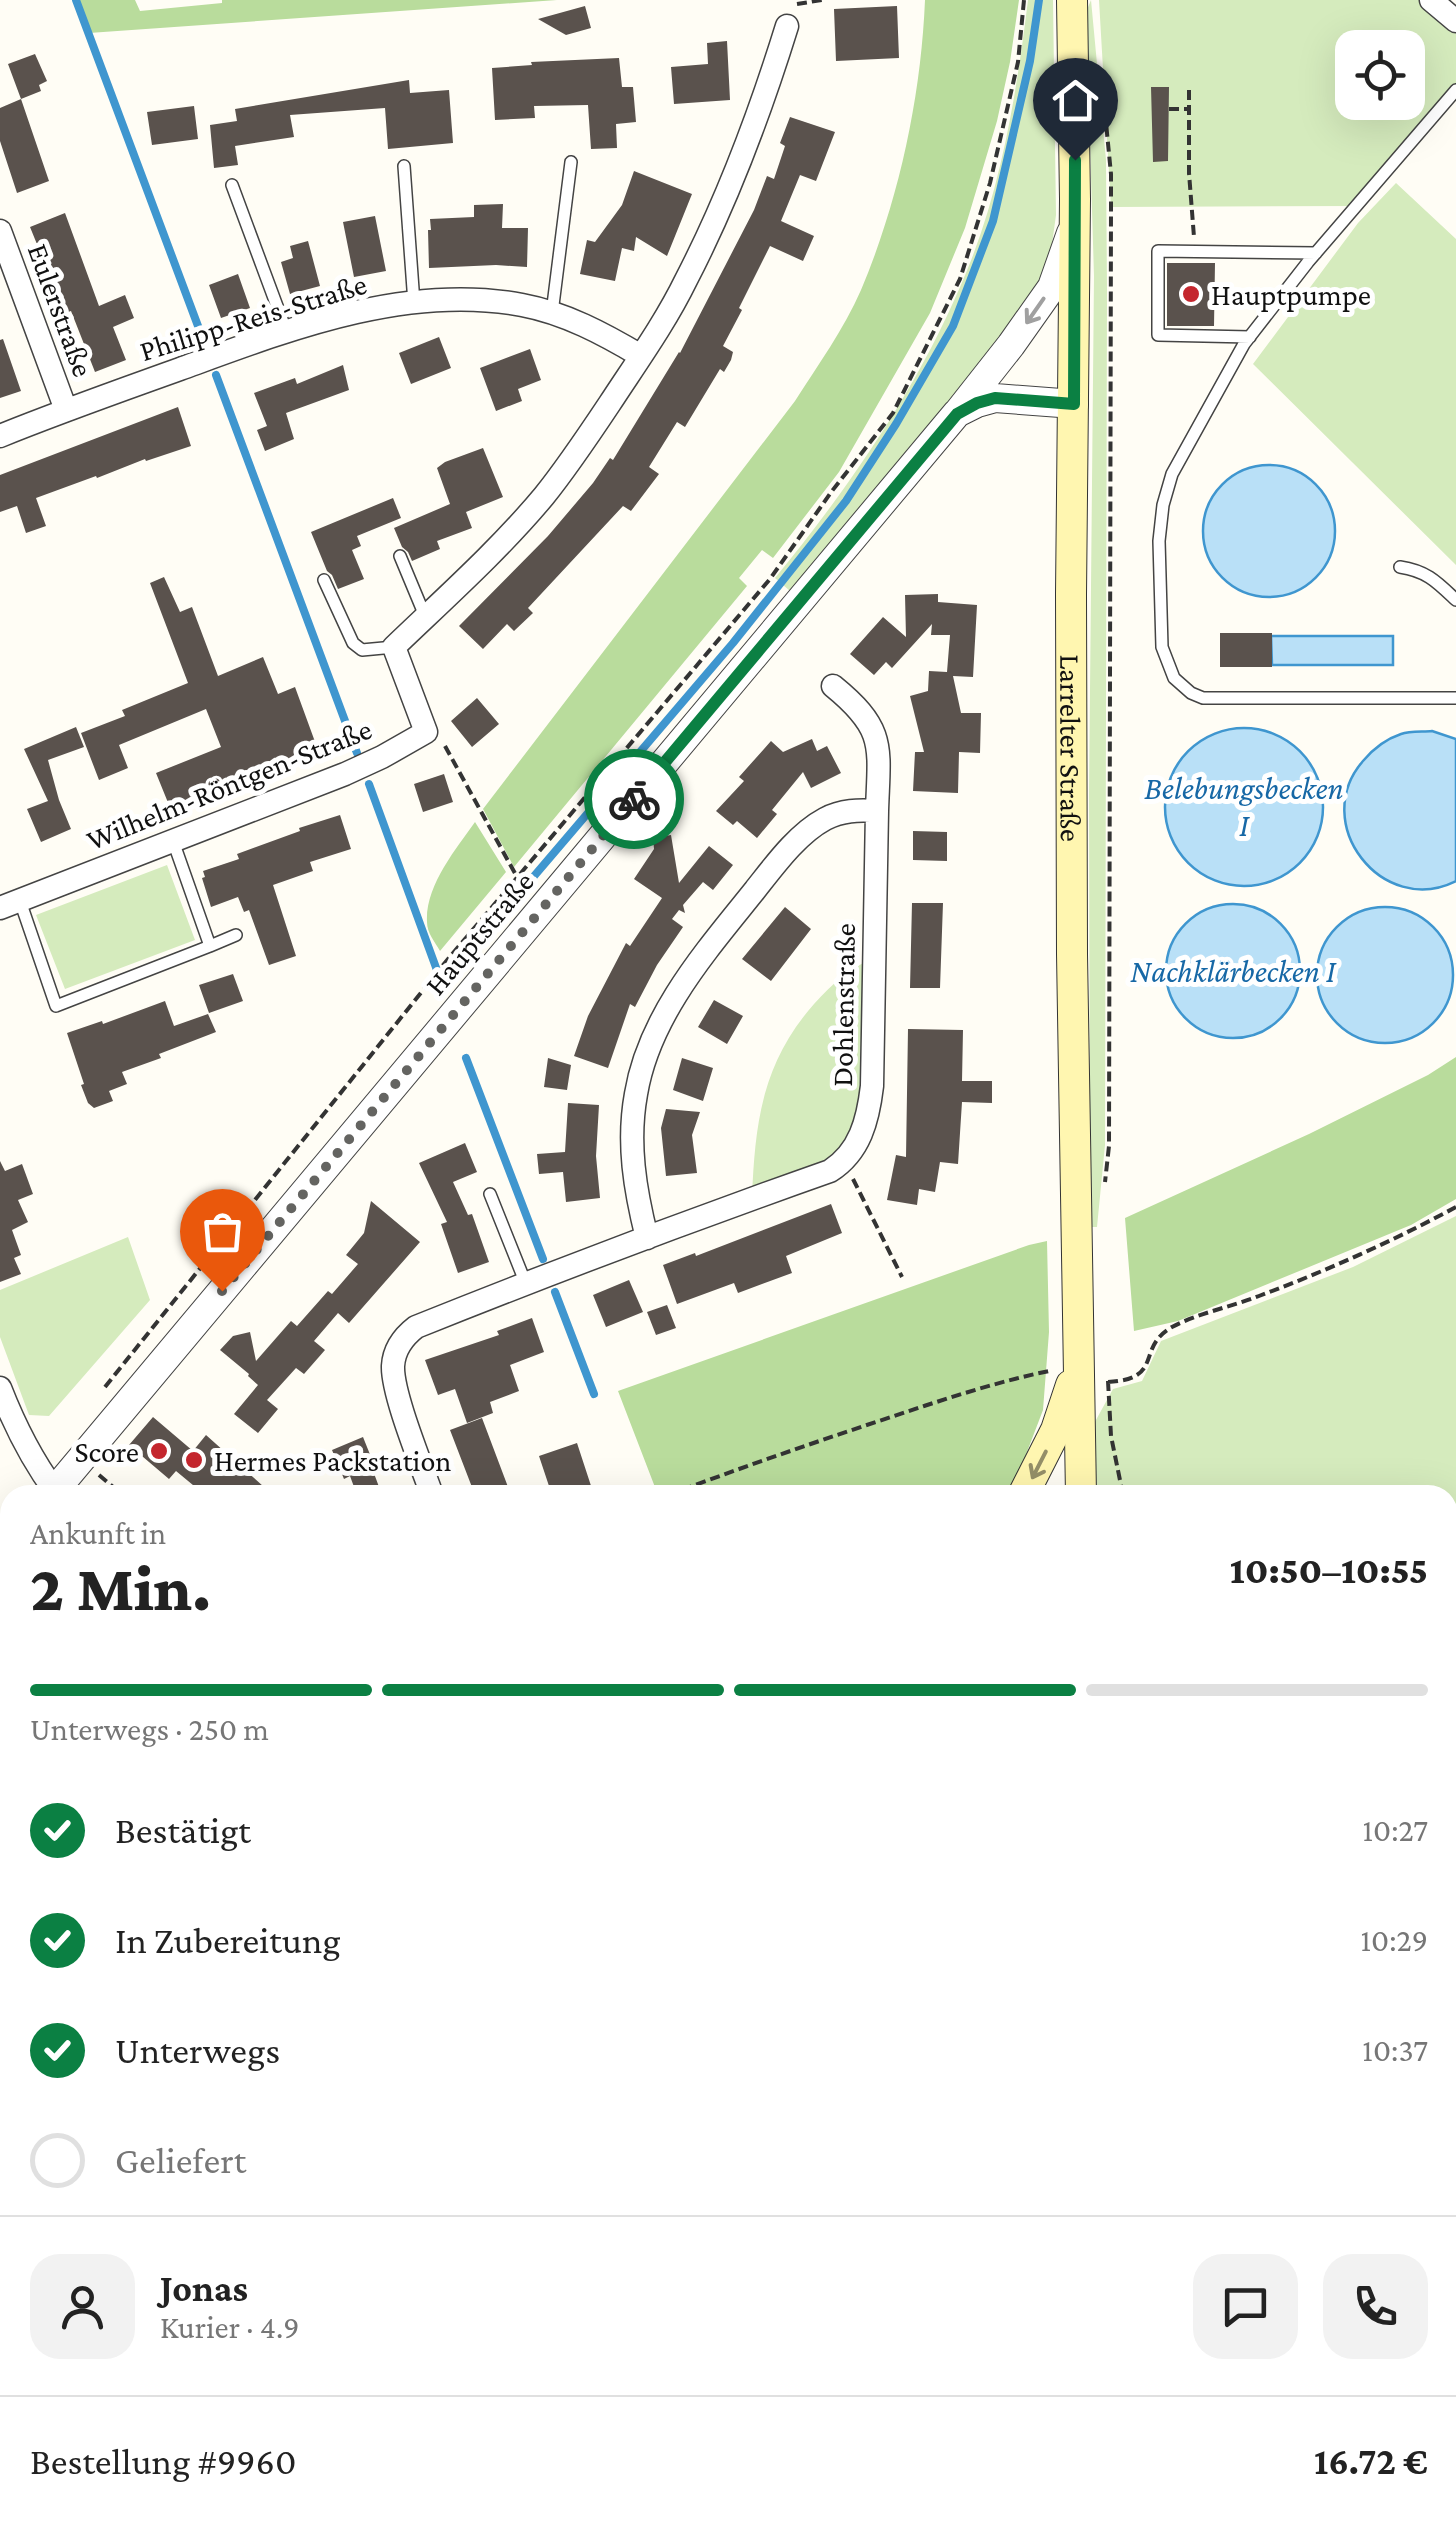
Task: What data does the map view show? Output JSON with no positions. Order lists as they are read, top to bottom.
{
  "streets": {
    "main road": ["Larrelter Straße"],
    "street": [
      "Eulerstraße",
      "Philipp-Reis-Straße",
      "Wilhelm-Röntgen-Straße",
      "Hauptstraße",
      "Dohlenstraße"
    ]
  },
  "crossings": [
    ["Eulerstraße", "Philipp-Reis-Straße"],
    ["Larrelter Straße", "Hauptstraße"]
  ],
  "water": ["Belebungsbecken I", "Nachklärbecken I"],
  "places": ["Hauptpumpe", "Score", "Hermes Packstation"],
  "page": {
    "heading": ["2 Min.", "Ankunft in", "10:50–10:55"],
    "panel": [
      "Jonas",
      "Kurier · 4.9",
      "Bestellung #9960",
      "16.72 €"
    ],
    "bar": "Unterwegs · 250 m",
    "list": [
      ["Bestätigt", "10:27"],
      ["In Zubereitung", "10:29"],
      ["Unterwegs", "10:37"],
      "Geliefert"
    ]
  }
}
